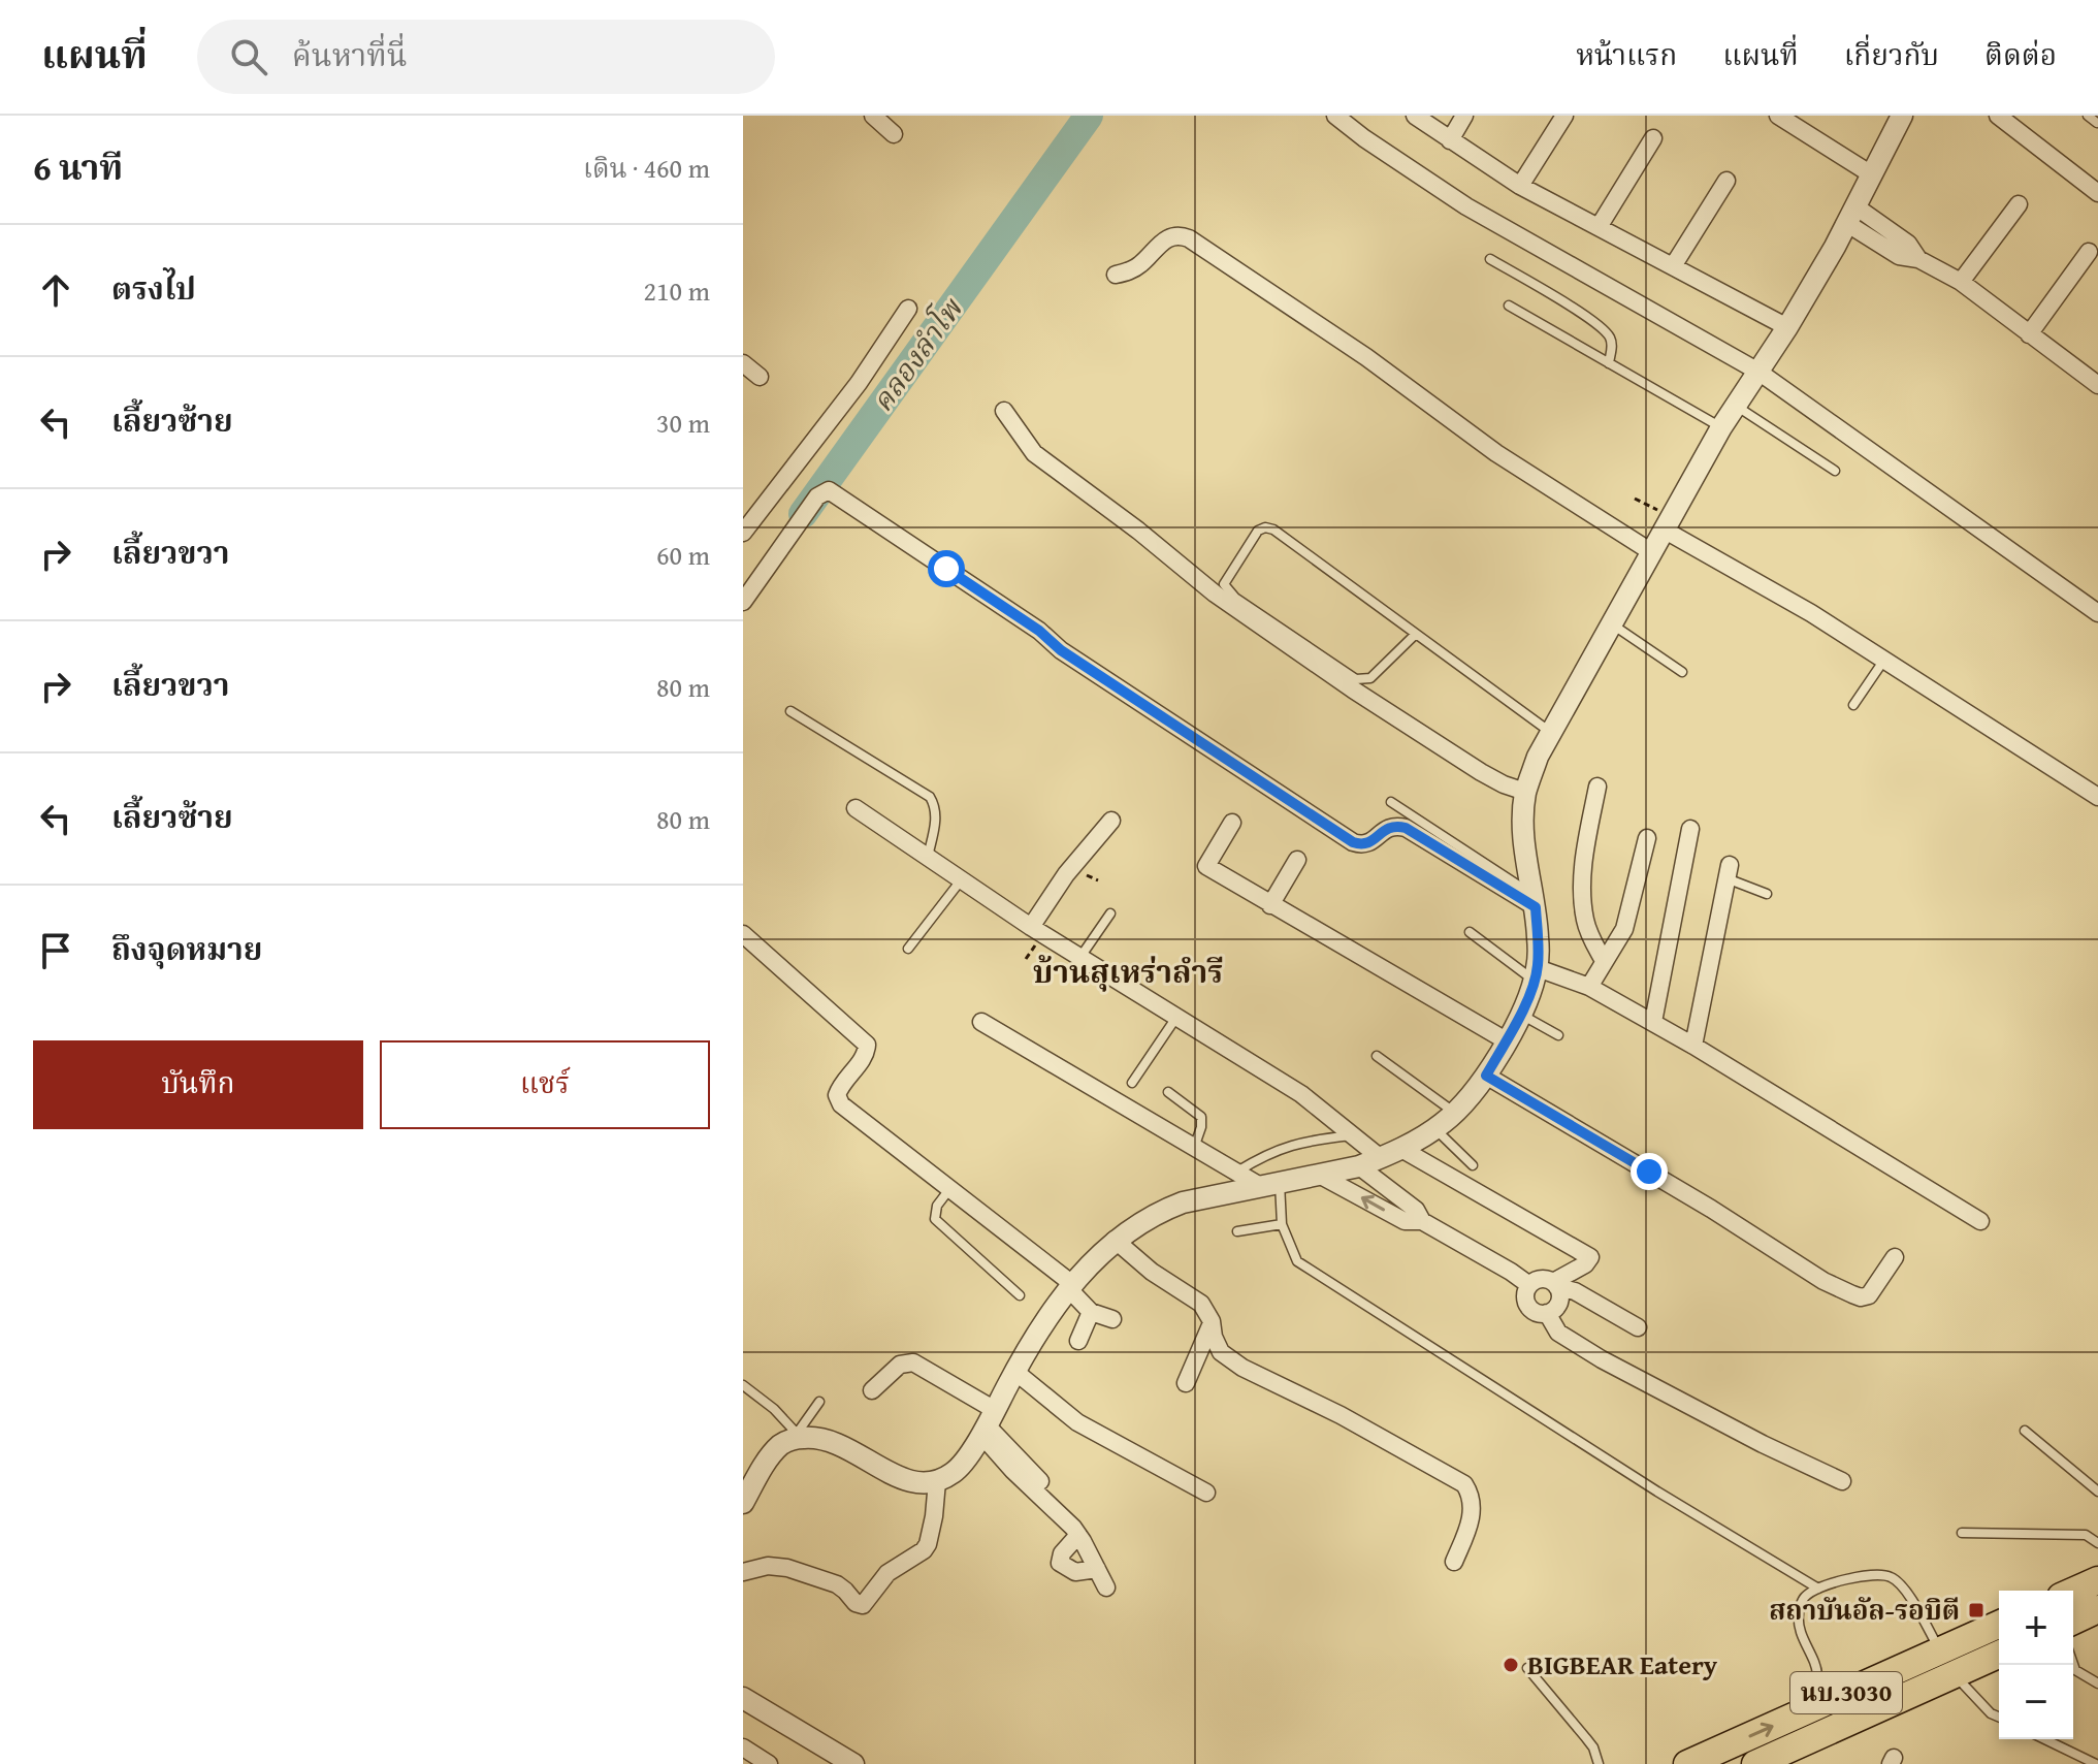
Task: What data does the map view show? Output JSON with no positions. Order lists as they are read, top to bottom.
{
  "streets": {
    "main road": ["นบ.3030"]
  },
  "districts": ["บ้านสุเหร่าลำรี"],
  "water": ["คลองลำโพ"],
  "places": {
    "transit": ["สถาบันอัล-รอบิตี"],
    "other": ["BIGBEAR Eatery"]
  },
  "page": {
    "header": "แผนที่",
    "search": "ค้นหาที่นี่",
    "nav": [
      "หน้าแรก",
      "แผนที่",
      "เกี่ยวกับ",
      "ติดต่อ"
    ],
    "heading": ["6 นาที", "เดิน · 460 m"],
    "list": [
      ["ตรงไป", "210 m"],
      ["เลี้ยวซ้าย", "30 m"],
      ["เลี้ยวขวา", "60 m"],
      ["เลี้ยวขวา", "80 m"],
      ["เลี้ยวซ้าย", "80 m"],
      "ถึงจุดหมาย"
    ],
    "buttons": ["บันทึก", "แชร์"],
    "map_buttons": ["+", "−"]
  }
}
